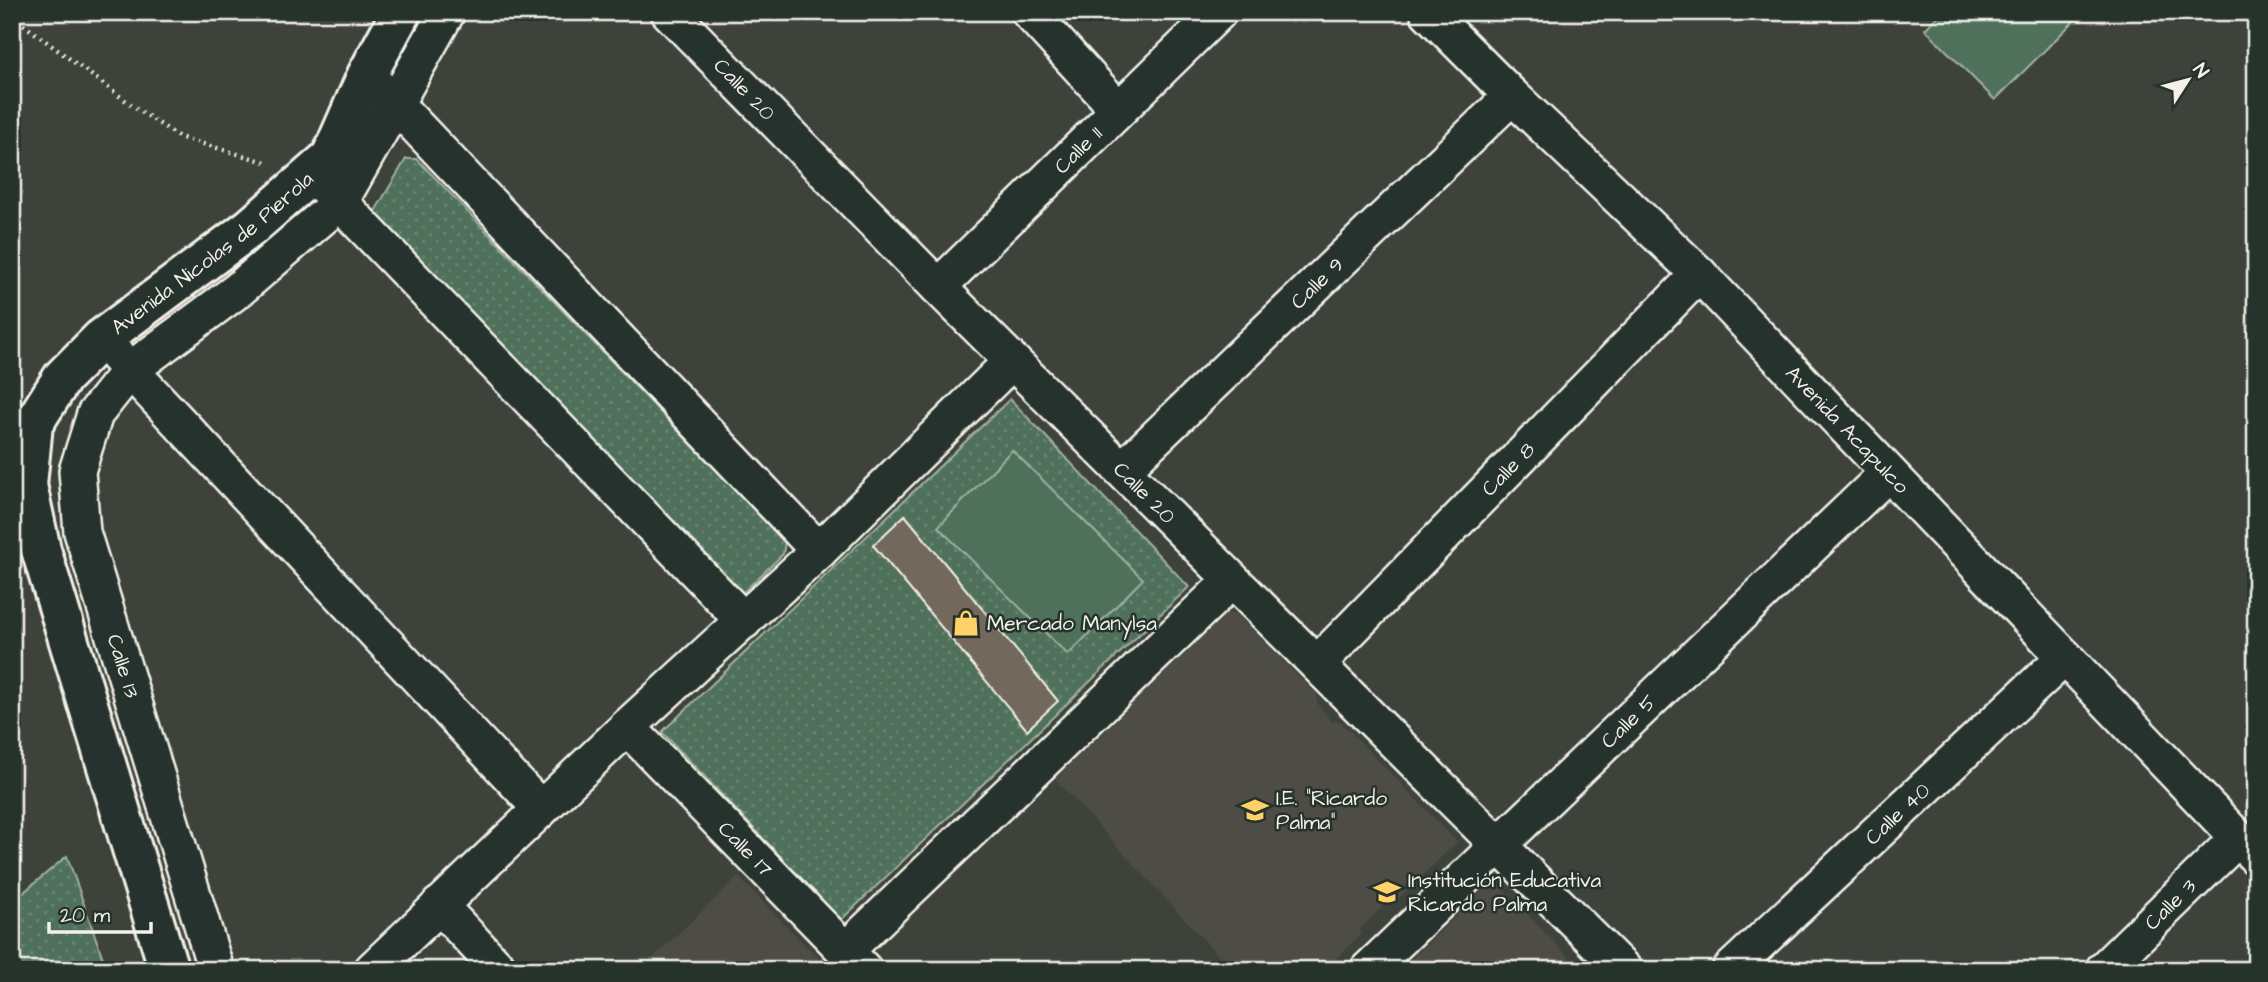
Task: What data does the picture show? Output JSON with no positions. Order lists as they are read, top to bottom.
{
  "streets": {
    "street": [
      "Calle 20",
      "Calle 11",
      "Avenida Nicolas de Pierola",
      "Calle 9",
      "Avenida Acapulco",
      "Calle 8",
      "Calle 13",
      "Calle 5",
      "Calle 40",
      "Calle 17",
      "Calle 3"
    ]
  },
  "crossings": [
    ["Calle 20", "Calle 11"],
    ["Calle 20", "Calle 9"],
    ["Calle 20", "Calle 8"],
    ["Calle 20", "Calle 5"],
    ["Calle 9", "Avenida Acapulco"],
    ["Avenida Acapulco", "Calle 8"],
    ["Avenida Acapulco", "Calle 5"],
    ["Avenida Acapulco", "Calle 40"],
    ["Avenida Acapulco", "Calle 3"]
  ],
  "places": {
    "shop": ["Mercado Manylsa"],
    "school or university": ["I.E. \"Ricardo Palma\"", "Institución Educativa Ricardo Palma"]
  },
  "scale_bar": "20 m",
  "north": "top right"
}
